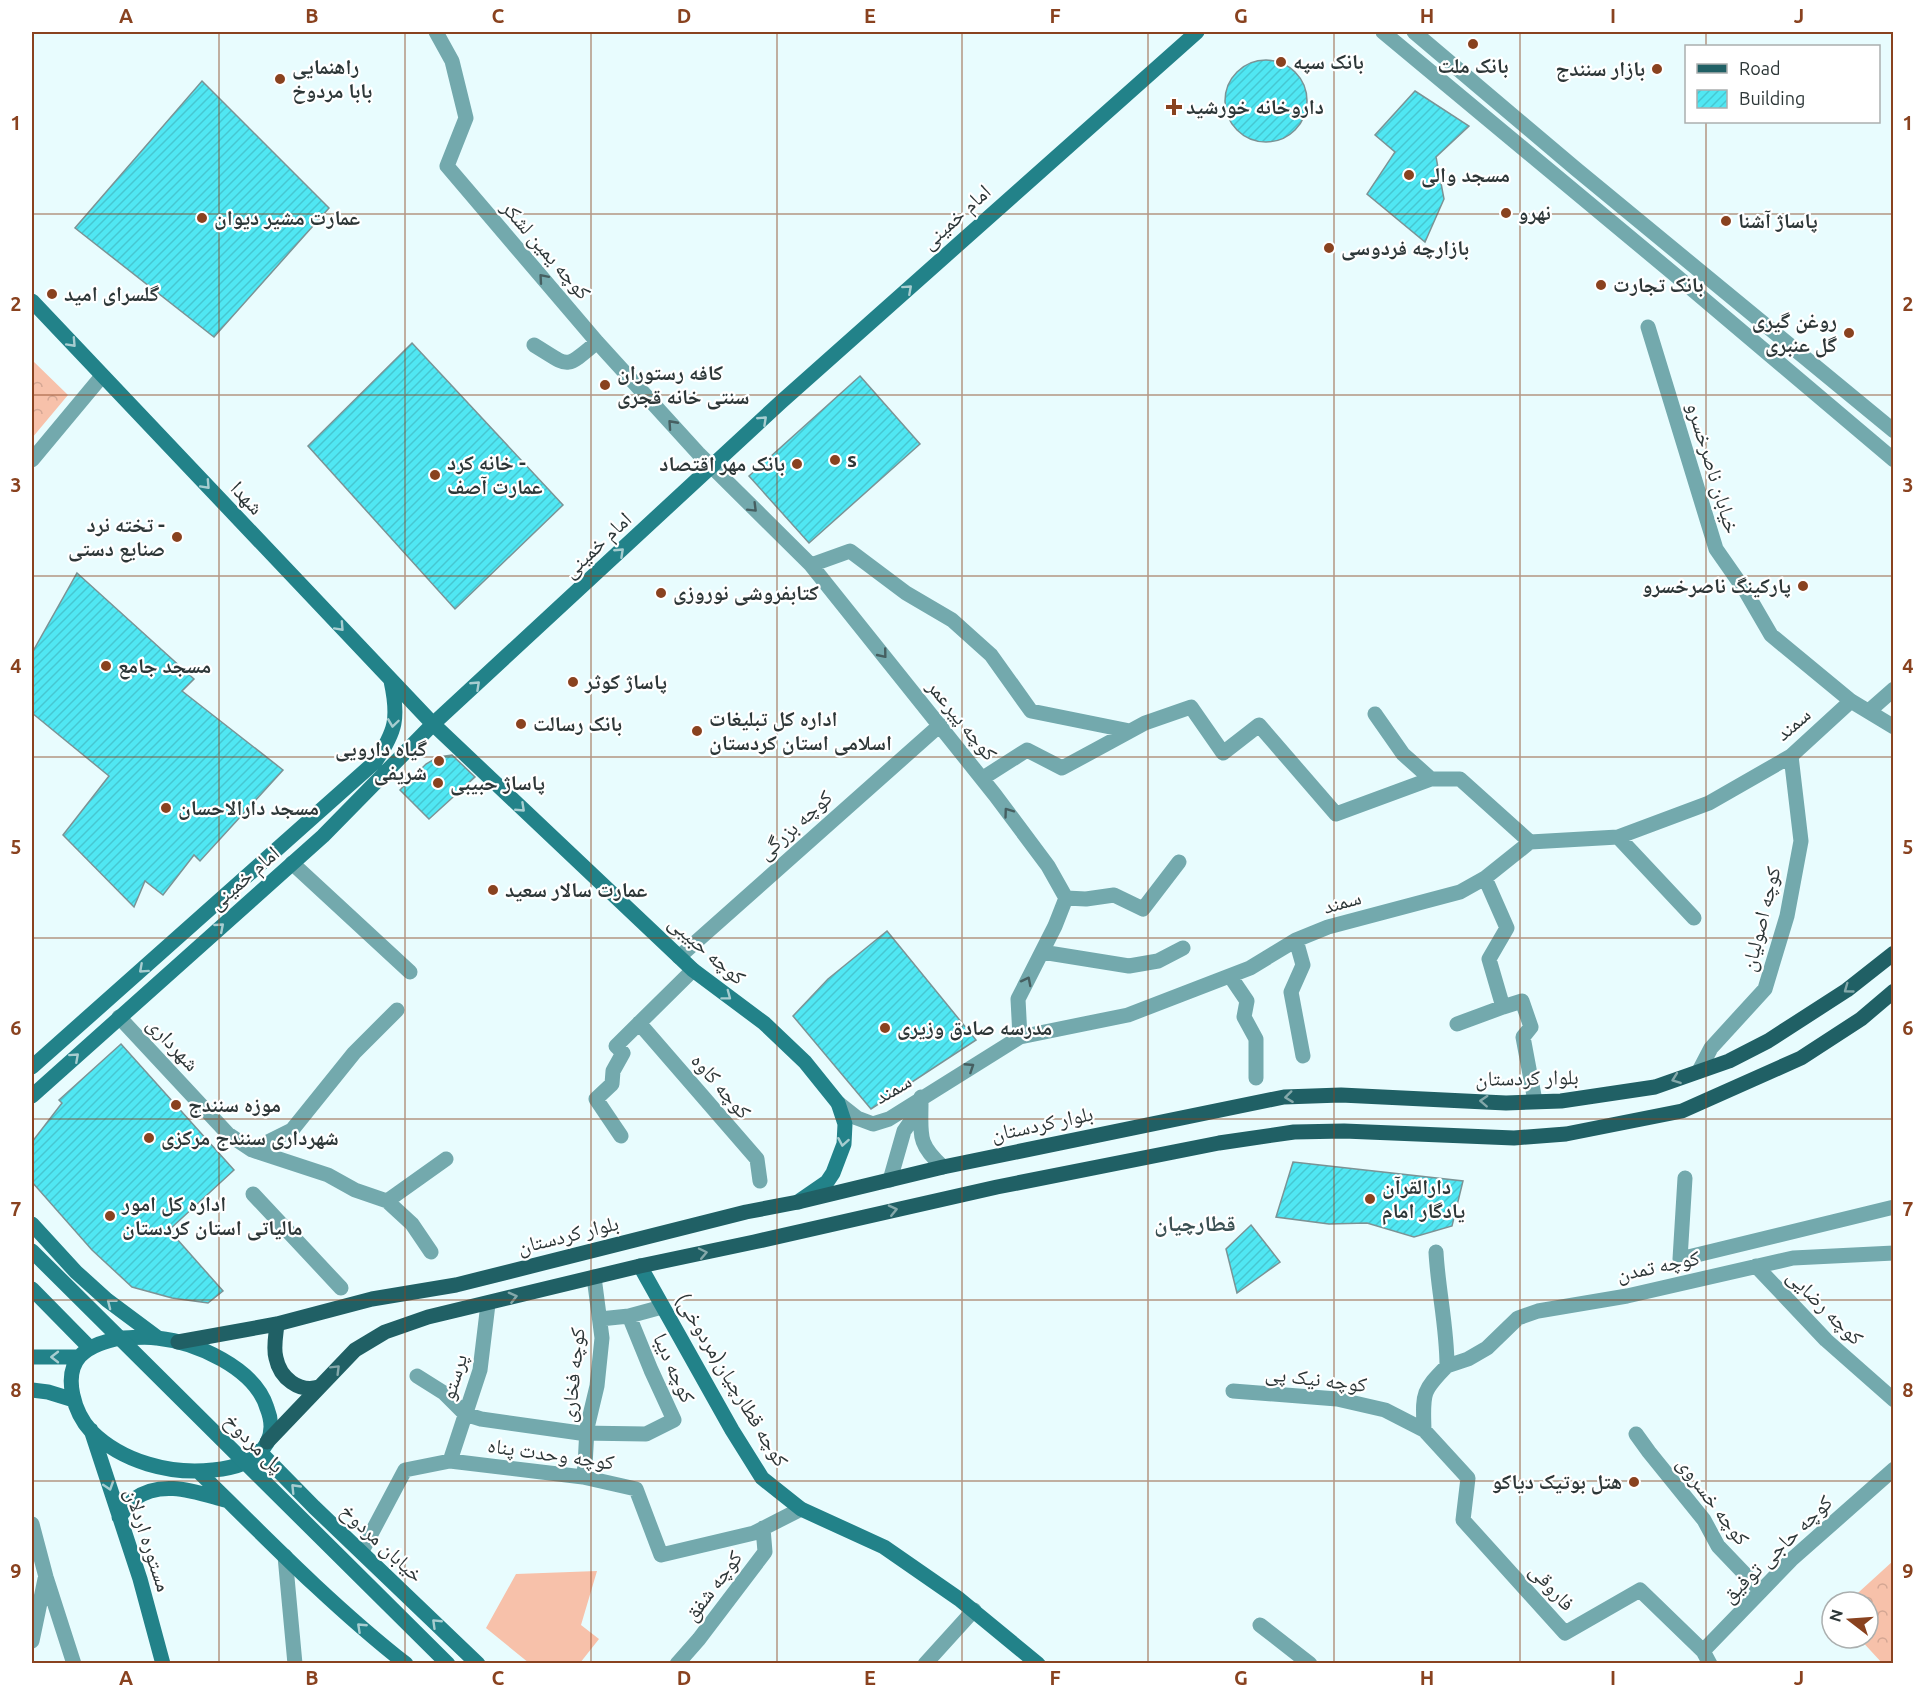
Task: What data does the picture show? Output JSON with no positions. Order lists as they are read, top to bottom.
{
  "streets": {
    "main road": [
      "امام خمینی",
      "شهدا",
      "کوچه حبیبی",
      "بلوار کردستان",
      "کوچه قطارچیان(مردوخی)",
      "پل مردوخ",
      "مستوره اردلان",
      "خیابان مردوخ"
    ],
    "street": [
      "کوچه یمین لشکر",
      "خیابان ناصرخسرو",
      "کوچه پیرعمر",
      "سمند",
      "کوچه بزرگی",
      "کوچه اصولیان",
      "شهرداری",
      "کوچه کاوه",
      "کوچه تمدن",
      "کوچه رضایی",
      "کوچه دیبا",
      "کوچه فخاری",
      "پرستو",
      "کوچه نیک پی",
      "کوچه وحدت پناه",
      "کوچه خسروی",
      "کوچه حاجی توفیق",
      "کوچه شفق",
      "فاروقی"
    ]
  },
  "crossings": [
    ["امام خمینی", "کوچه یمین لشکر"],
    ["امام خمینی", "شهدا"],
    ["امام خمینی", "کوچه پیرعمر"],
    ["امام خمینی", "کوچه حبیبی"],
    ["امام خمینی", "شهرداری"],
    ["کوچه یمین لشکر", "کوچه پیرعمر"],
    ["خیابان ناصرخسرو", "سمند"],
    ["شهدا", "کوچه حبیبی"],
    ["کوچه پیرعمر", "کوچه بزرگی"],
    ["سمند", "کوچه اصولیان"],
    ["سمند", "کوچه حبیبی"],
    ["کوچه بزرگی", "کوچه حبیبی"],
    ["کوچه اصولیان", "بلوار کردستان"],
    ["کوچه حبیبی", "بلوار کردستان"],
    ["بلوار کردستان", "مستوره اردلان"],
    ["بلوار کردستان", "خیابان مردوخ"],
    ["کوچه تمدن", "کوچه رضایی"],
    ["کوچه دیبا", "کوچه فخاری"],
    ["کوچه فخاری", "کوچه وحدت پناه"],
    ["پرستو", "کوچه وحدت پناه"],
    ["کوچه نیک پی", "فاروقی"],
    ["کوچه قطارچیان(مردوخی)", "کوچه وحدت پناه"],
    ["کوچه وحدت پناه", "خیابان مردوخ"],
    ["کوچه وحدت پناه", "کوچه شفق"],
    ["کوچه خسروی", "کوچه حاجی توفیق"],
    ["مستوره اردلان", "خیابان مردوخ"],
    ["کوچه حاجی توفیق", "فاروقی"]
  ],
  "one_way": [
    "کوچه یمین لشکر",
    "شهدا",
    "کوچه حبیبی",
    "مستوره اردلان"
  ],
  "districts": ["قطارچیان"],
  "places": {
    "other": [
      "بانک ملت",
      "بانک سپه",
      "بازار سنندج",
      "راهنمایی بابا مردوخ",
      "مسجد والی",
      "نهرو",
      "عمارت مشیر دیوان",
      "پاساژ آشنا",
      "بازارچه فردوسی",
      "بانک تجارت",
      "گلسرای امید",
      "روغن گیری گل عنبری",
      "کافه رستوران سنتی خانه قجری",
      "s",
      "بانک مهر اقتصاد",
      "خانه کرد - عمارت آصف",
      "تخته نرد - صنایع دستی",
      "پارکینگ ناصرخسرو",
      "کتابفروشی نوروزی",
      "مسجد جامع",
      "پاساژ کوثر",
      "بانک رسالت",
      "اداره کل تبلیغات اسلامی استان کردستان",
      "گیاه دارویی شریفی",
      "پاساژ حبیبی",
      "مسجد دارالاحسان",
      "عمارت سالار سعید",
      "مدرسه صادق وزیری",
      "موزه سنندج",
      "شهرداری سنندج مرکزی",
      "دارالقرآن یادگار امام",
      "اداره کل امور مالیاتی استان کردستان",
      "هتل بوتیک دیاکو"
    ],
    "health": ["داروخانه خورشید"]
  },
  "legend": ["Road", "Building"],
  "north": "left",
  "grid": {
    "columns": [
      "A",
      "B",
      "C",
      "D",
      "E",
      "F",
      "G",
      "H",
      "I",
      "J"
    ],
    "rows": [
      "1",
      "2",
      "3",
      "4",
      "5",
      "6",
      "7",
      "8",
      "9"
    ]
  }
}
